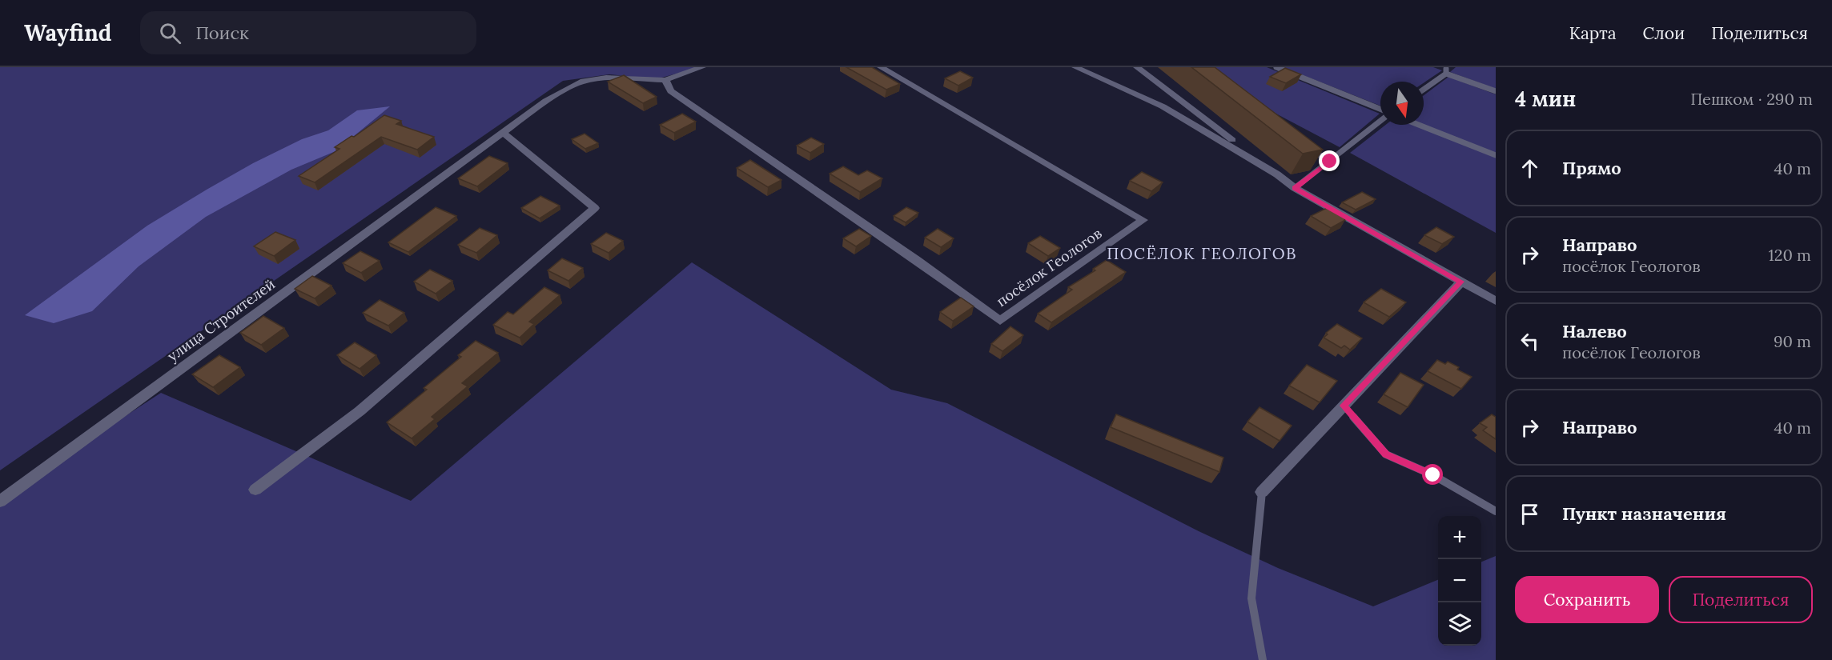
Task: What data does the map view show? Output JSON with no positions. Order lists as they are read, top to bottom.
{
  "streets": {
    "street": ["посёлок Геологов", "улица Строителей"]
  },
  "crossings": [
    ["посёлок Геологов", "улица Строителей"]
  ],
  "districts": ["ПОСЁЛОК ГЕОЛОГОВ"],
  "north": "bottom",
  "page": {
    "header": "Wayfind",
    "search": "Поиск",
    "nav": ["Карта", "Слои", "Поделиться"],
    "heading": ["4 мин", "Пешком · 290 m"],
    "list": [
      ["Прямо", "40 m"],
      ["Направо", "посёлок Геологов", "120 m"],
      ["Налево", "посёлок Геологов", "90 m"],
      ["Направо", "40 m"],
      "Пункт назначения"
    ],
    "map_buttons": ["+", "−"],
    "buttons": ["Сохранить", "Поделиться"]
  }
}
